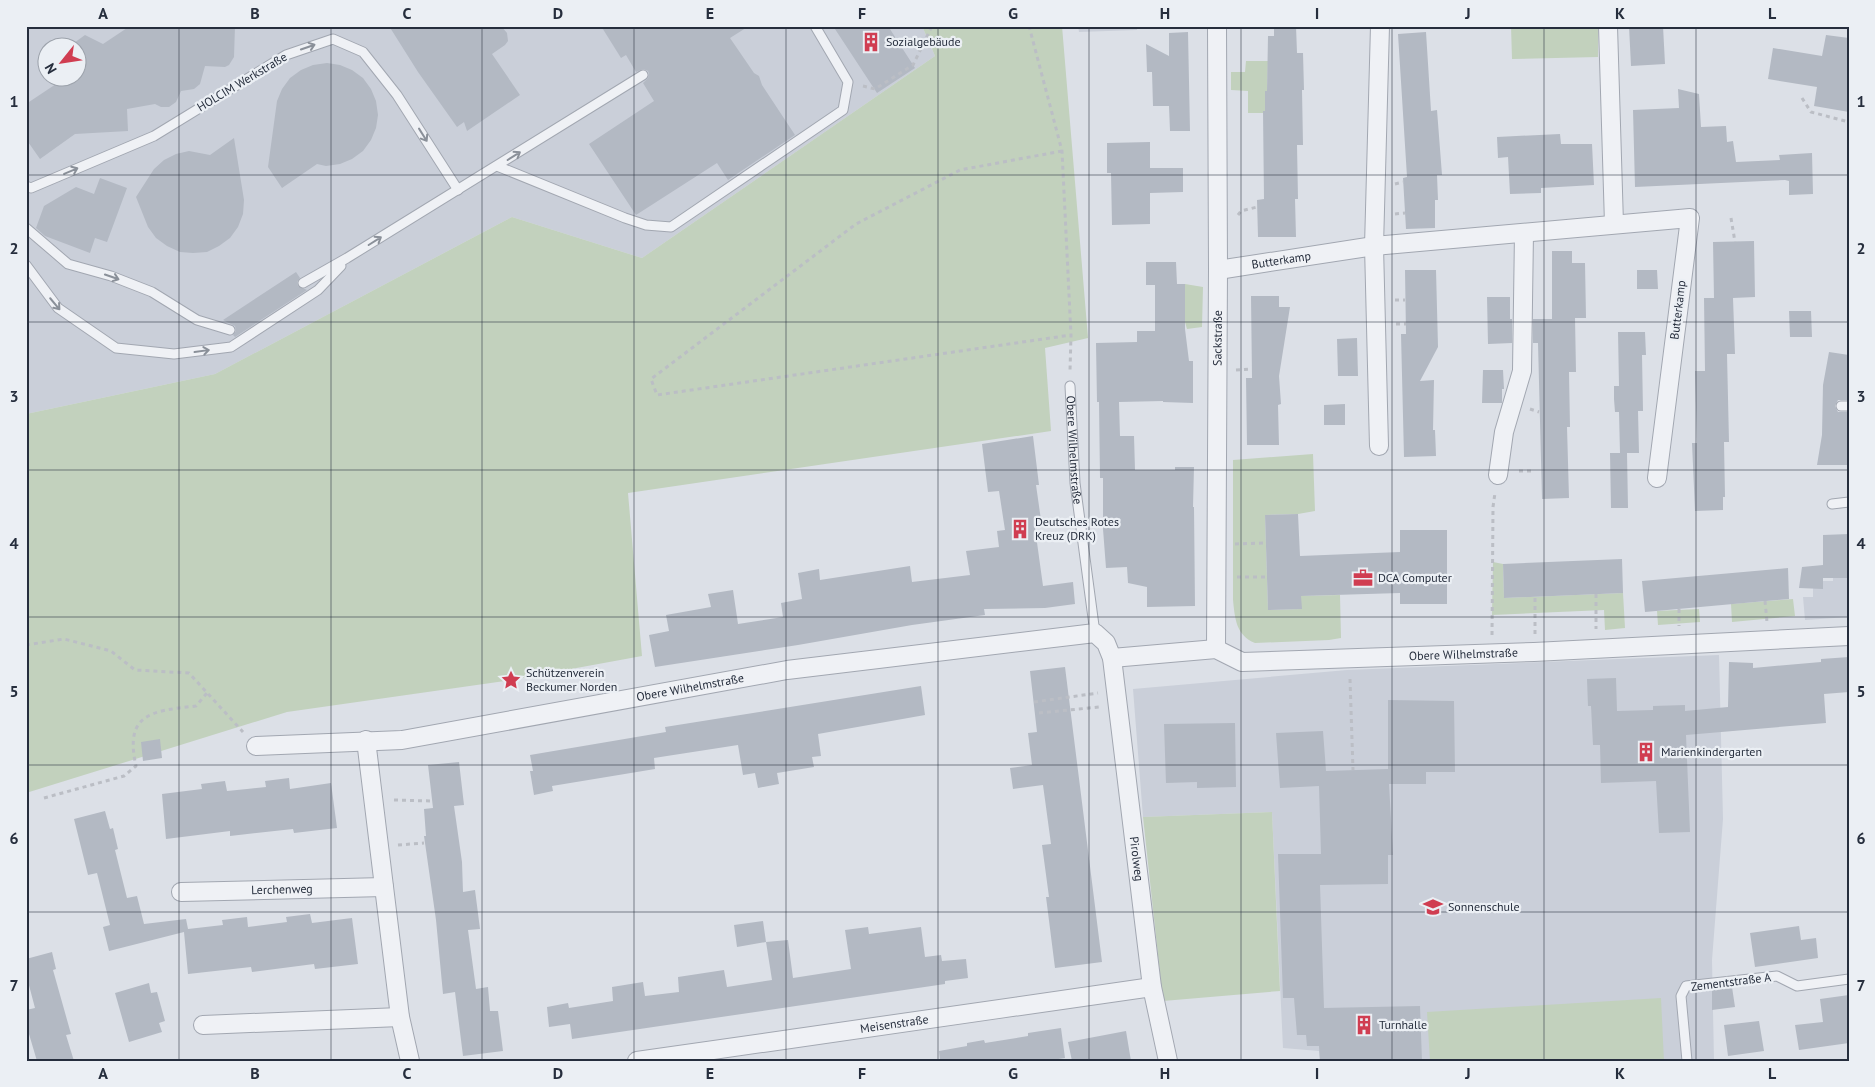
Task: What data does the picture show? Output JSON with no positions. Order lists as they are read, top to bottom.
{
  "streets": {
    "street": [
      "Butterkamp",
      "Sackstraße",
      "Obere Wilhelmstraße",
      "Pirolweg",
      "Lerchenweg",
      "Meisenstraße"
    ],
    "lane": ["HOLCIM Werkstraße", "Zementstraße A"]
  },
  "crossings": [
    ["Butterkamp", "Sackstraße"],
    ["Sackstraße", "Obere Wilhelmstraße"],
    ["Obere Wilhelmstraße", "Pirolweg"],
    ["Pirolweg", "Meisenstraße"]
  ],
  "places": {
    "building": [
      "Sozialgebäude",
      "Deutsches Rotes Kreuz (DRK)",
      "Marienkindergarten",
      "Turnhalle"
    ],
    "office": ["DCA Computer"],
    "place": ["Schützenverein Beckumer Norden"],
    "school or university": ["Sonnenschule"]
  },
  "north": "bottom left",
  "grid": {
    "columns": [
      "A",
      "B",
      "C",
      "D",
      "E",
      "F",
      "G",
      "H",
      "I",
      "J",
      "K",
      "L"
    ],
    "rows": [
      "1",
      "2",
      "3",
      "4",
      "5",
      "6",
      "7"
    ]
  }
}
